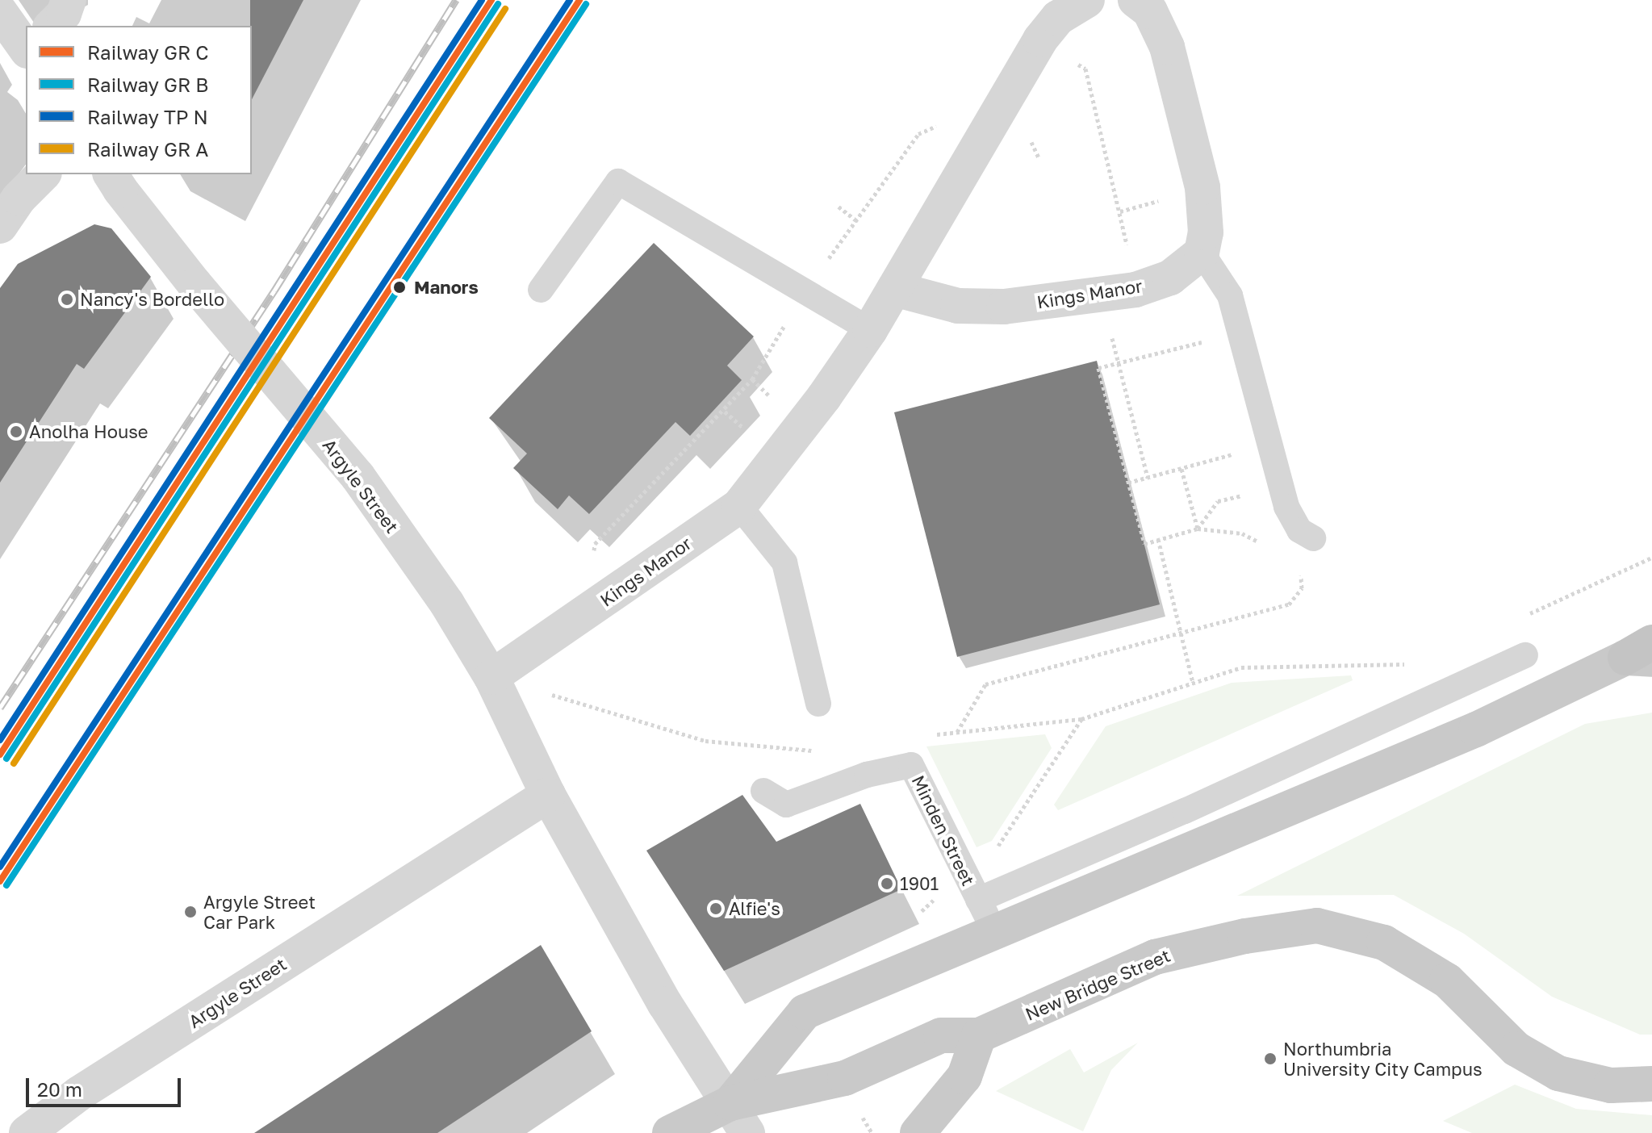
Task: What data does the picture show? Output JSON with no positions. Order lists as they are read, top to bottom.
{
  "streets": {
    "main road": ["New Bridge Street"],
    "street": ["Kings Manor", "Argyle Street"],
    "lane": ["Minden Street"]
  },
  "crossings": [
    ["Kings Manor", "Argyle Street"],
    ["Argyle Street", "New Bridge Street"]
  ],
  "places": [
    "Manors",
    "Nancy's Bordello",
    "Anolha House",
    "1901",
    "Alfie's",
    "Argyle Street Car Park",
    "Northumbria University City Campus"
  ],
  "legend": [
    "Railway GR C",
    "Railway GR B",
    "Railway TP N",
    "Railway GR A"
  ],
  "scale_bar": "20 m"
}
